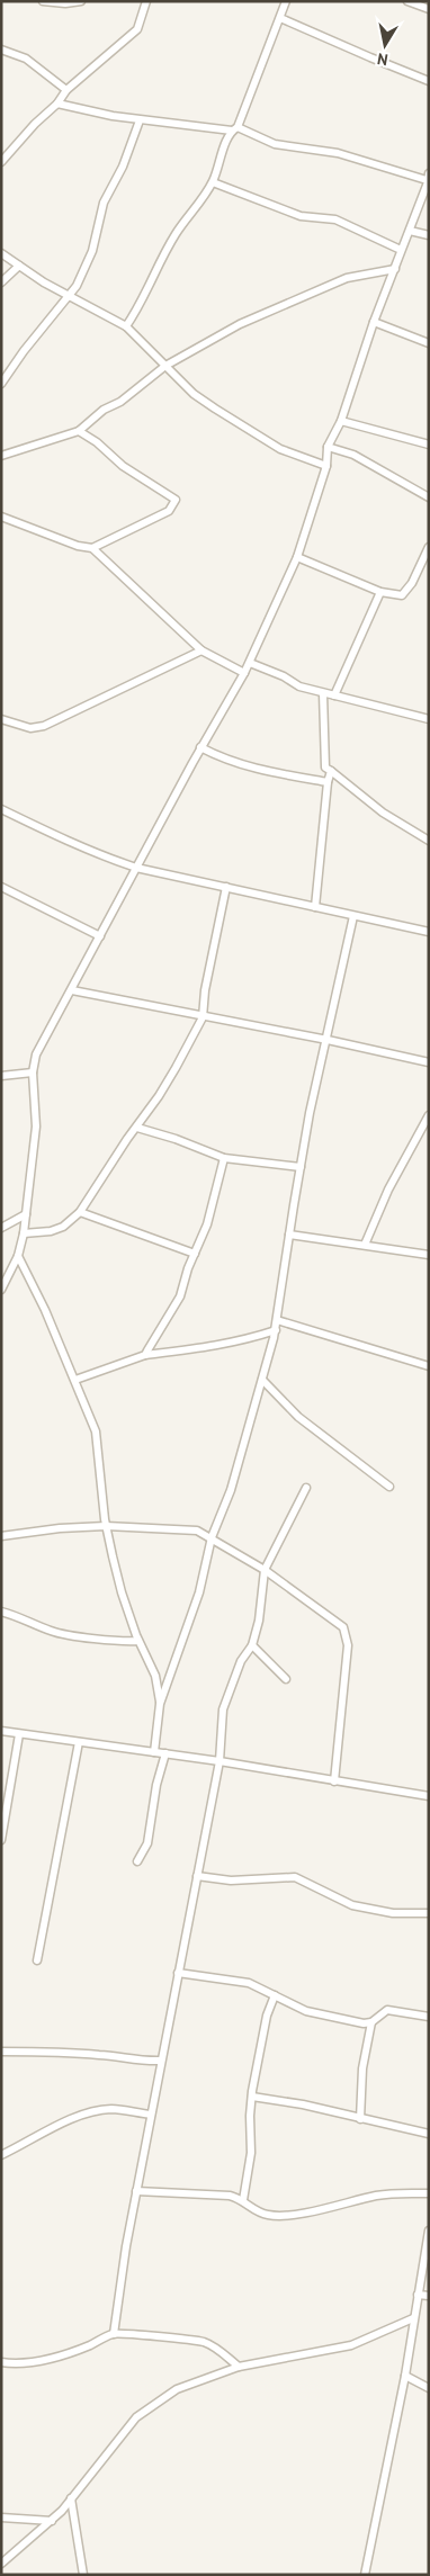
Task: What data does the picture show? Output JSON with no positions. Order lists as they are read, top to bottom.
{
  "north": "bottom"
}
